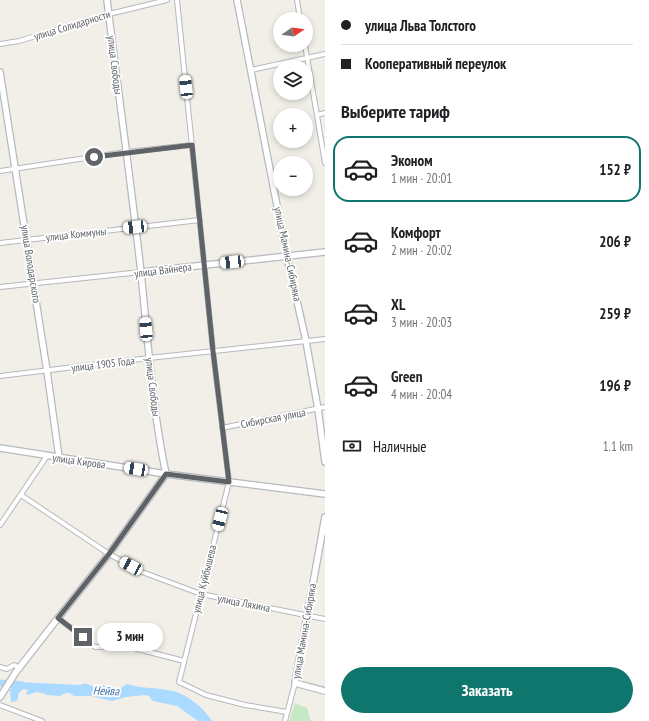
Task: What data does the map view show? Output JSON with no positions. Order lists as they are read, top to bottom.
{
  "streets": {
    "main road": [
      "улица Свободы",
      "улица Мамина-Сибиряка",
      "улица Володарского",
      "улица Вайнера",
      "улица Кирова"
    ],
    "street": [
      "улица Солидарности",
      "улица Коммуны",
      "улица 1905 Года",
      "Сибирская улица",
      "улица Куйбышева",
      "улица Ляхина"
    ]
  },
  "crossings": [
    ["улица Солидарности", "улица Свободы"],
    ["улица Свободы", "улица Коммуны"],
    ["улица Свободы", "улица Вайнера"],
    ["улица Свободы", "улица 1905 Года"],
    ["улица Свободы", "улица Кирова"],
    ["улица Коммуны", "улица Володарского"],
    ["улица Коммуны", "улица Куйбышева"],
    ["улица Мамина-Сибиряка", "улица Вайнера"],
    ["улица Мамина-Сибиряка", "улица 1905 Года"],
    ["улица Мамина-Сибиряка", "Сибирская улица"],
    ["улица Мамина-Сибиряка", "улица Куйбышева"],
    ["улица Мамина-Сибиряка", "улица Ляхина"],
    ["улица Володарского", "улица Вайнера"],
    ["улица Володарского", "улица 1905 Года"],
    ["улица Володарского", "улица Кирова"],
    ["улица Вайнера", "улица Куйбышева"],
    ["улица 1905 Года", "улица Куйбышева"],
    ["Сибирская улица", "улица Куйбышева"],
    ["улица Кирова", "улица Куйбышева"],
    ["улица Куйбышева", "улица Ляхина"]
  ],
  "water": ["Нейва"],
  "north": "right",
  "page": {
    "banner": ["улица Льва Толстого", "Кооперативный переулок"],
    "map_buttons": ["+", "−"],
    "heading": "Выберите тариф",
    "list": [
      {
        "name": "Эконом",
        "note": "1 мин · 20:01",
        "value": "152 ₽"
      },
      {
        "name": "Комфорт",
        "note": "2 мин · 20:02",
        "value": "206 ₽"
      },
      {
        "name": "XL",
        "note": "3 мин · 20:03",
        "value": "259 ₽"
      },
      {
        "name": "Green",
        "note": "4 мин · 20:04",
        "value": "196 ₽"
      }
    ],
    "pay": ["Наличные", "1.1 km"],
    "bubble": "3 мин",
    "buttons": "Заказать"
  }
}
